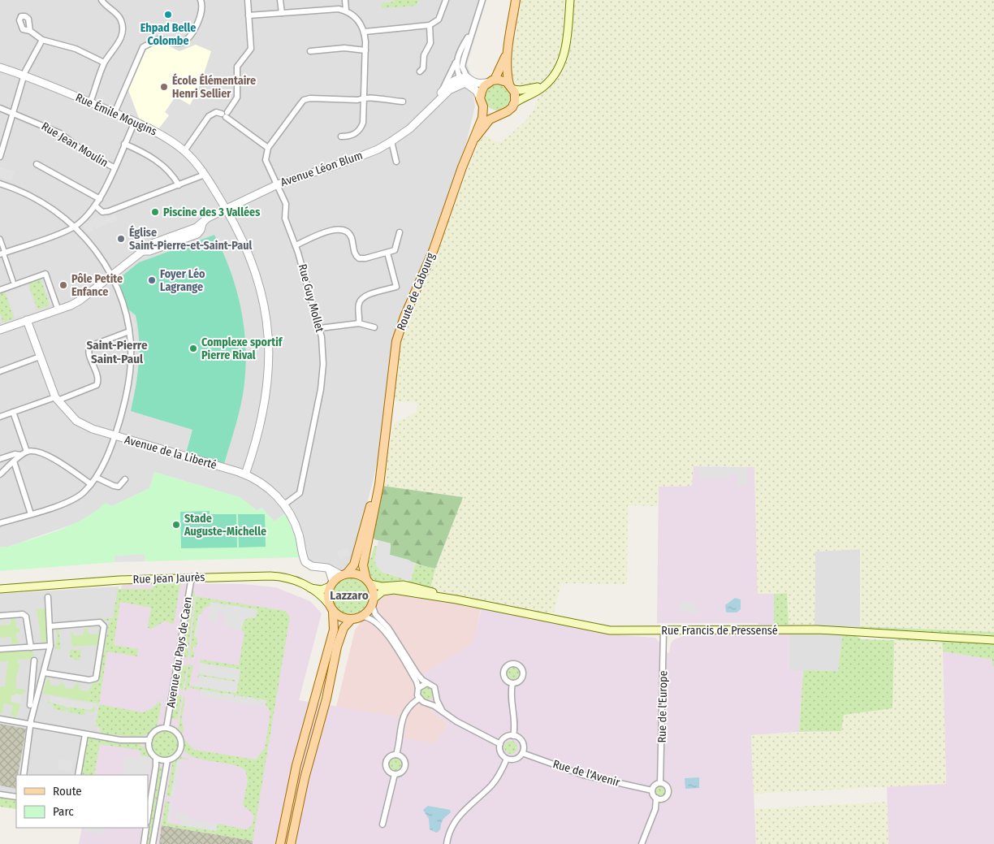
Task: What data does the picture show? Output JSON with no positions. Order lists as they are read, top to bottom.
{
  "streets": {
    "main road": ["Route de Cabourg", "Rue Jean Jaurès", "Rue Francis de Pressensé"],
    "street": [
      "Rue Émile Mougins",
      "Rue Jean Moulin",
      "Avenue Léon Blum",
      "Rue Guy Mollet",
      "Avenue de la Liberté",
      "Avenue du Pays de Caen",
      "Rue de l'Europe",
      "Rue de l'Avenir"
    ]
  },
  "crossings": [
    ["Rue Émile Mougins", "Avenue Léon Blum"],
    ["Rue Émile Mougins", "Avenue de la Liberté"],
    ["Avenue Léon Blum", "Rue Guy Mollet"],
    ["Avenue Léon Blum", "Avenue de la Liberté"],
    ["Rue Guy Mollet", "Avenue de la Liberté"],
    ["Avenue de la Liberté", "Rue Jean Jaurès"],
    ["Rue Jean Jaurès", "Avenue du Pays de Caen"],
    ["Rue Francis de Pressensé", "Rue de l'Europe"],
    ["Rue de l'Europe", "Rue de l'Avenir"]
  ],
  "districts": ["Saint-Pierre Saint-Paul", "Lazzaro"],
  "places": [
    "Ehpad Belle Colombe",
    "École Élémentaire Henri Sellier",
    "Piscine des 3 Vallées",
    "Église Saint-Pierre-et-Saint-Paul",
    "Foyer Léo Lagrange",
    "Pôle Petite Enfance",
    "Complexe sportif Pierre Rival",
    "Stade Auguste-Michelle"
  ],
  "legend": ["Route", "Parc"]
}
